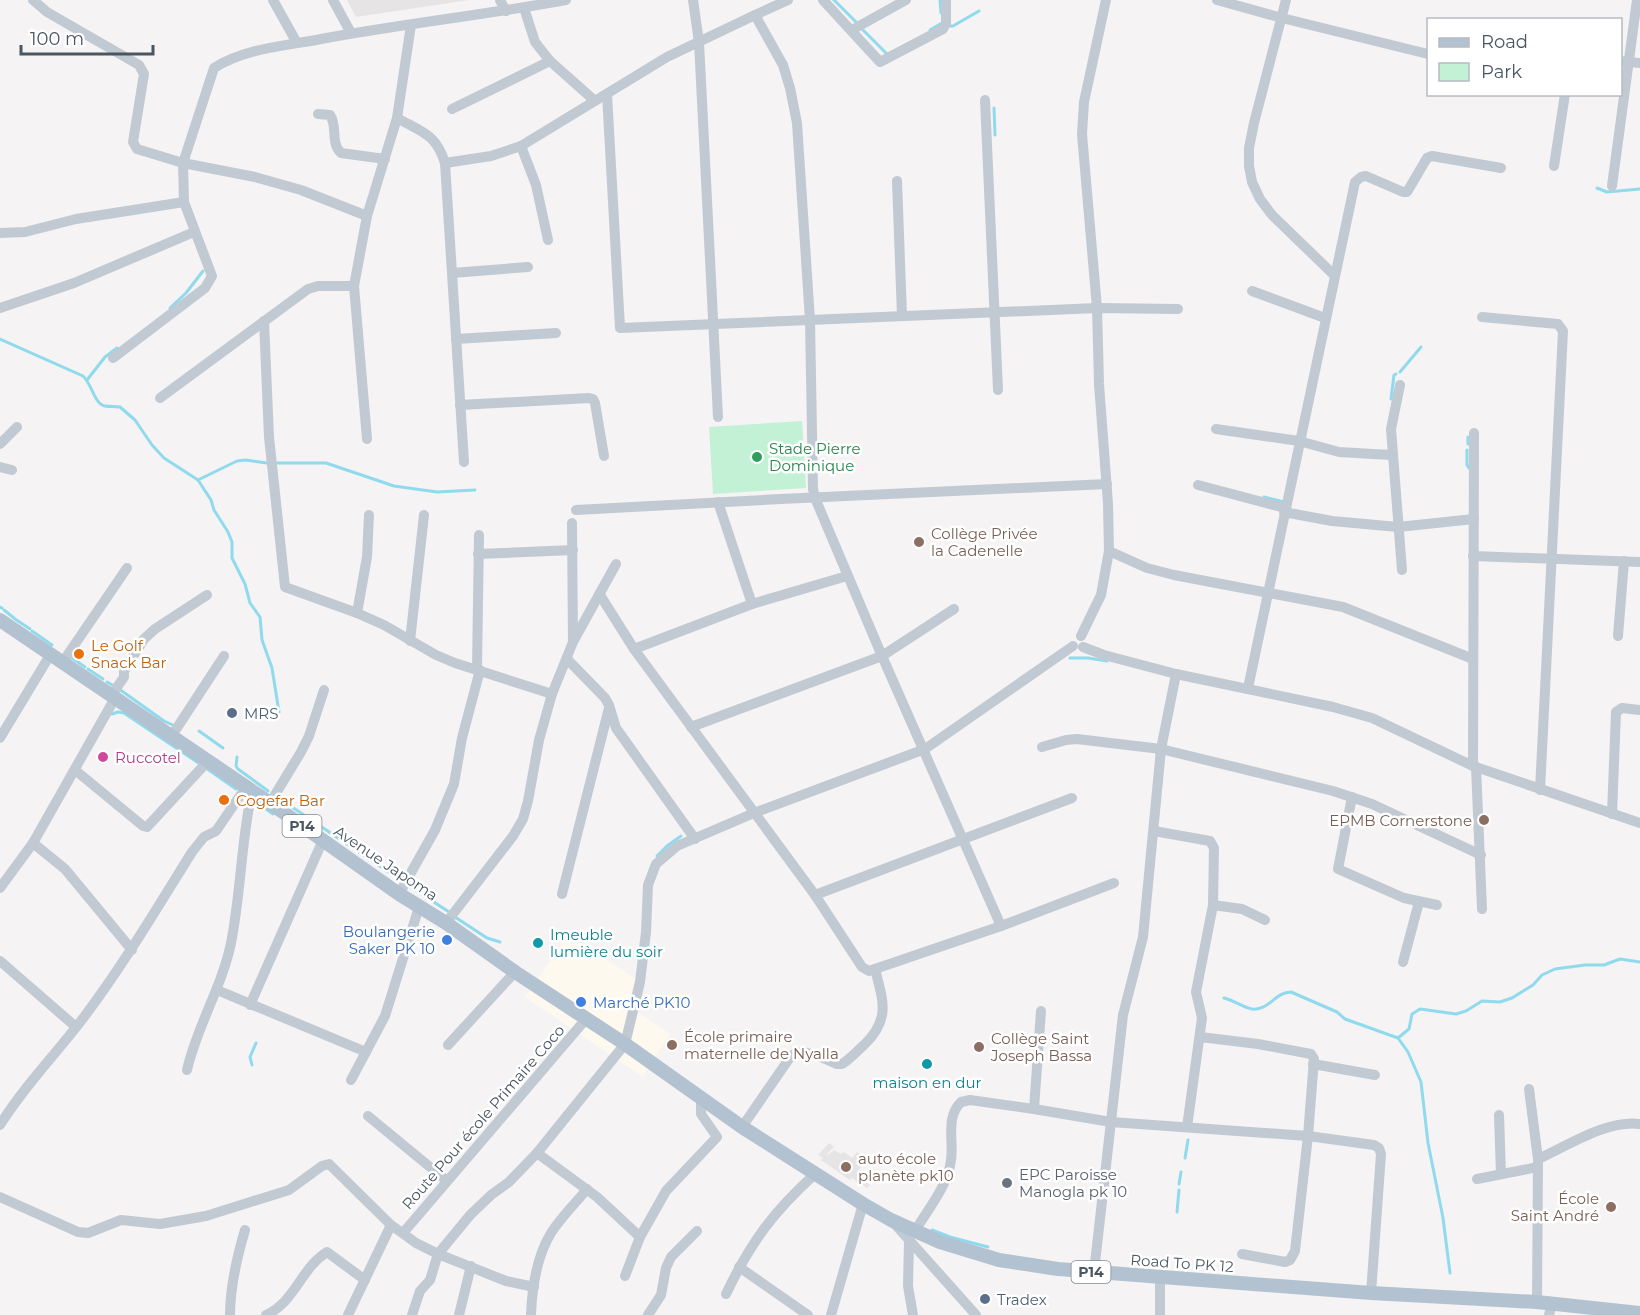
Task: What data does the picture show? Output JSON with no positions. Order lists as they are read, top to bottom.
{
  "streets": {
    "main road": ["P14", "Avenue Japoma", "Road To PK 12"],
    "street": ["Route Pour école Primaire Coco"]
  },
  "crossings": [
    ["Avenue Japoma", "Route Pour école Primaire Coco"],
    ["Avenue Japoma", "Road To PK 12"]
  ],
  "places": [
    "Stade Pierre Dominique",
    "Collège Privée la Cadenelle",
    "Le Golf Snack Bar",
    "MRS",
    "Ruccotel",
    "Cogefar Bar",
    "EPMB Cornerstone",
    "Boulangerie Saker PK 10",
    "Imeuble lumière du soir",
    "Marché PK10",
    "École primaire maternelle de Nyalla",
    "Collège Saint Joseph Bassa",
    "maison en dur",
    "auto école planète pk10",
    "EPC Paroisse Manogla pk 10",
    "École Saint André",
    "Tradex"
  ],
  "legend": ["Road", "Park"],
  "scale_bar": "100 m"
}
